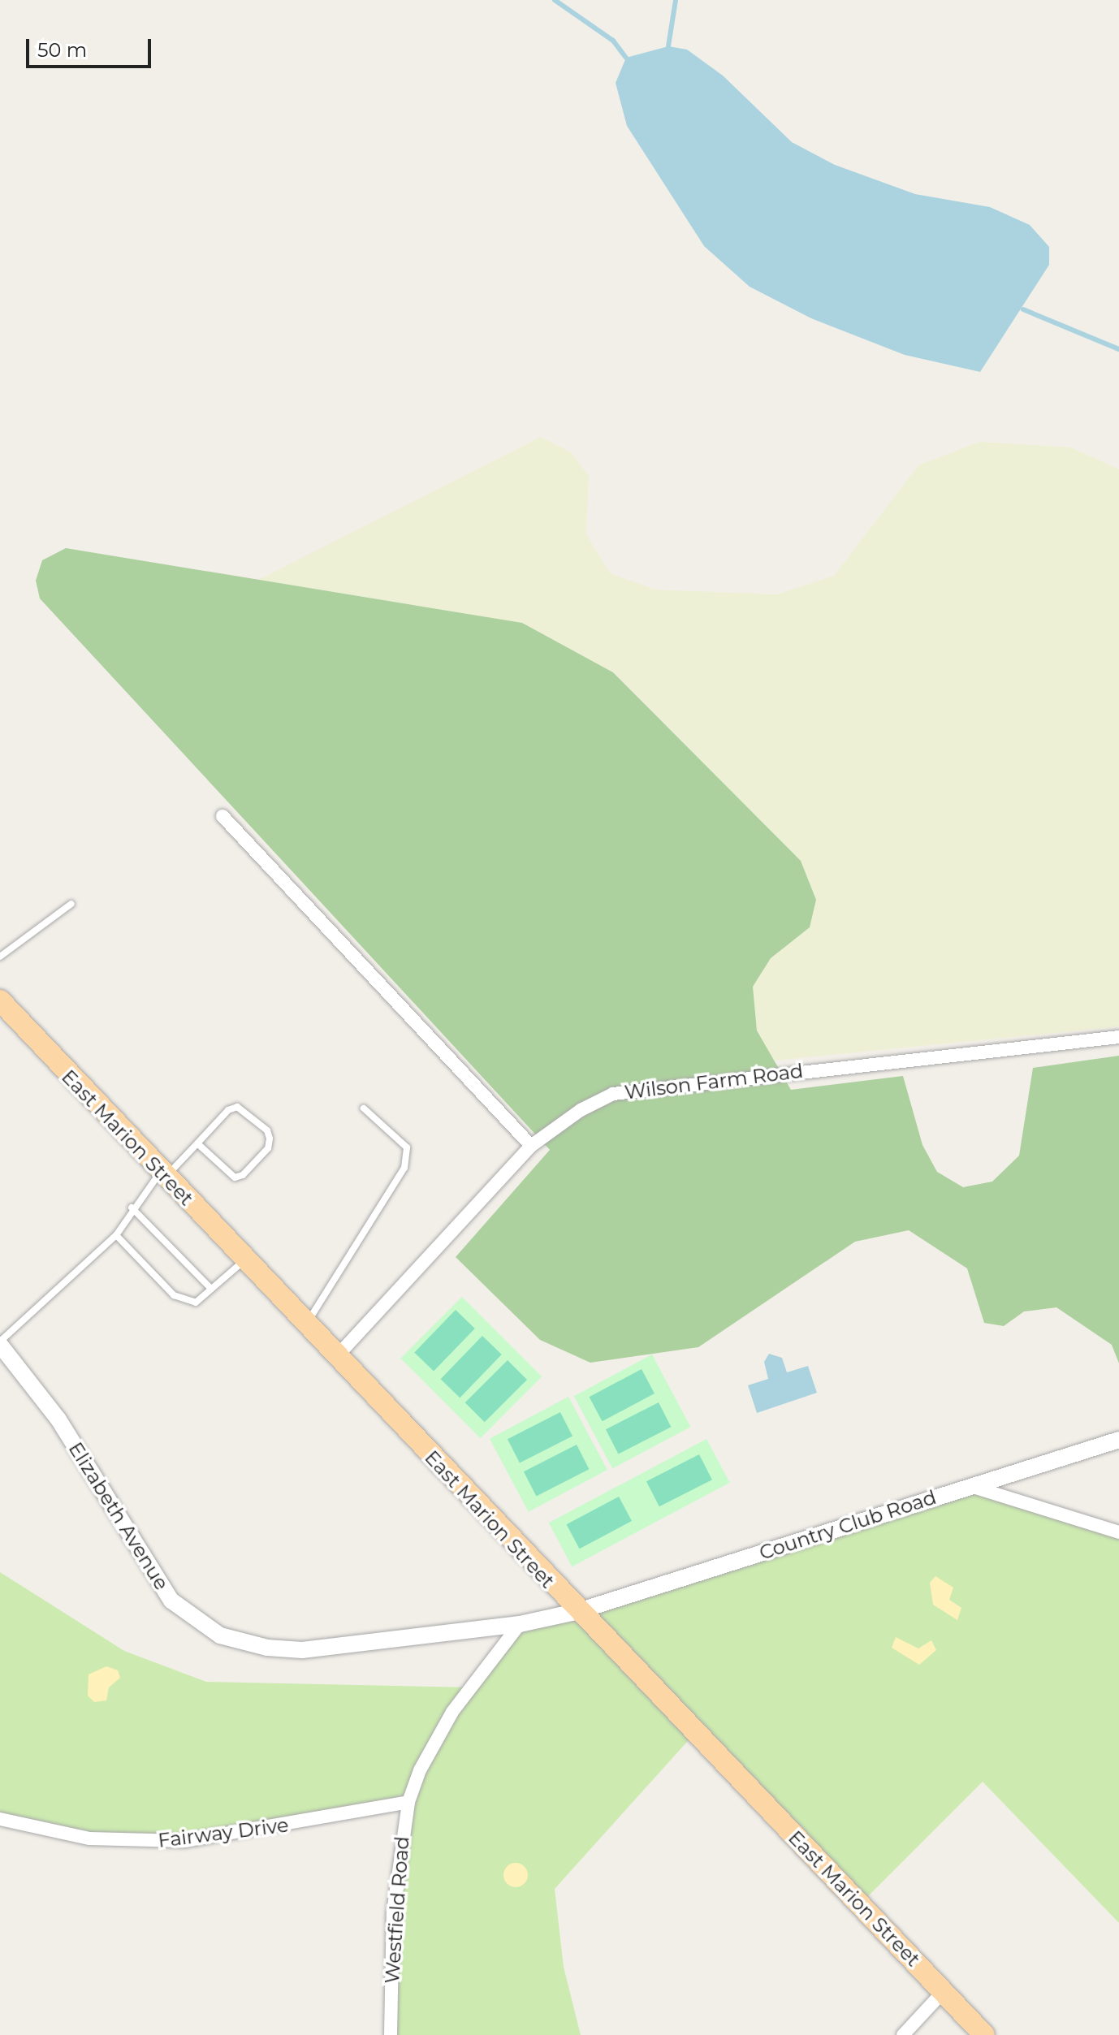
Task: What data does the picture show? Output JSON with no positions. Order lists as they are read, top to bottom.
{
  "streets": {
    "main road": ["East Marion Street"],
    "street": [
      "Wilson Farm Road",
      "Elizabeth Avenue",
      "Country Club Road",
      "Fairway Drive",
      "Westfield Road"
    ]
  },
  "crossings": [
    ["Wilson Farm Road", "East Marion Street"],
    ["East Marion Street", "Elizabeth Avenue"],
    ["East Marion Street", "Country Club Road"],
    ["Elizabeth Avenue", "Country Club Road"],
    ["Elizabeth Avenue", "Westfield Road"],
    ["Fairway Drive", "Westfield Road"]
  ],
  "scale_bar": "50 m"
}
